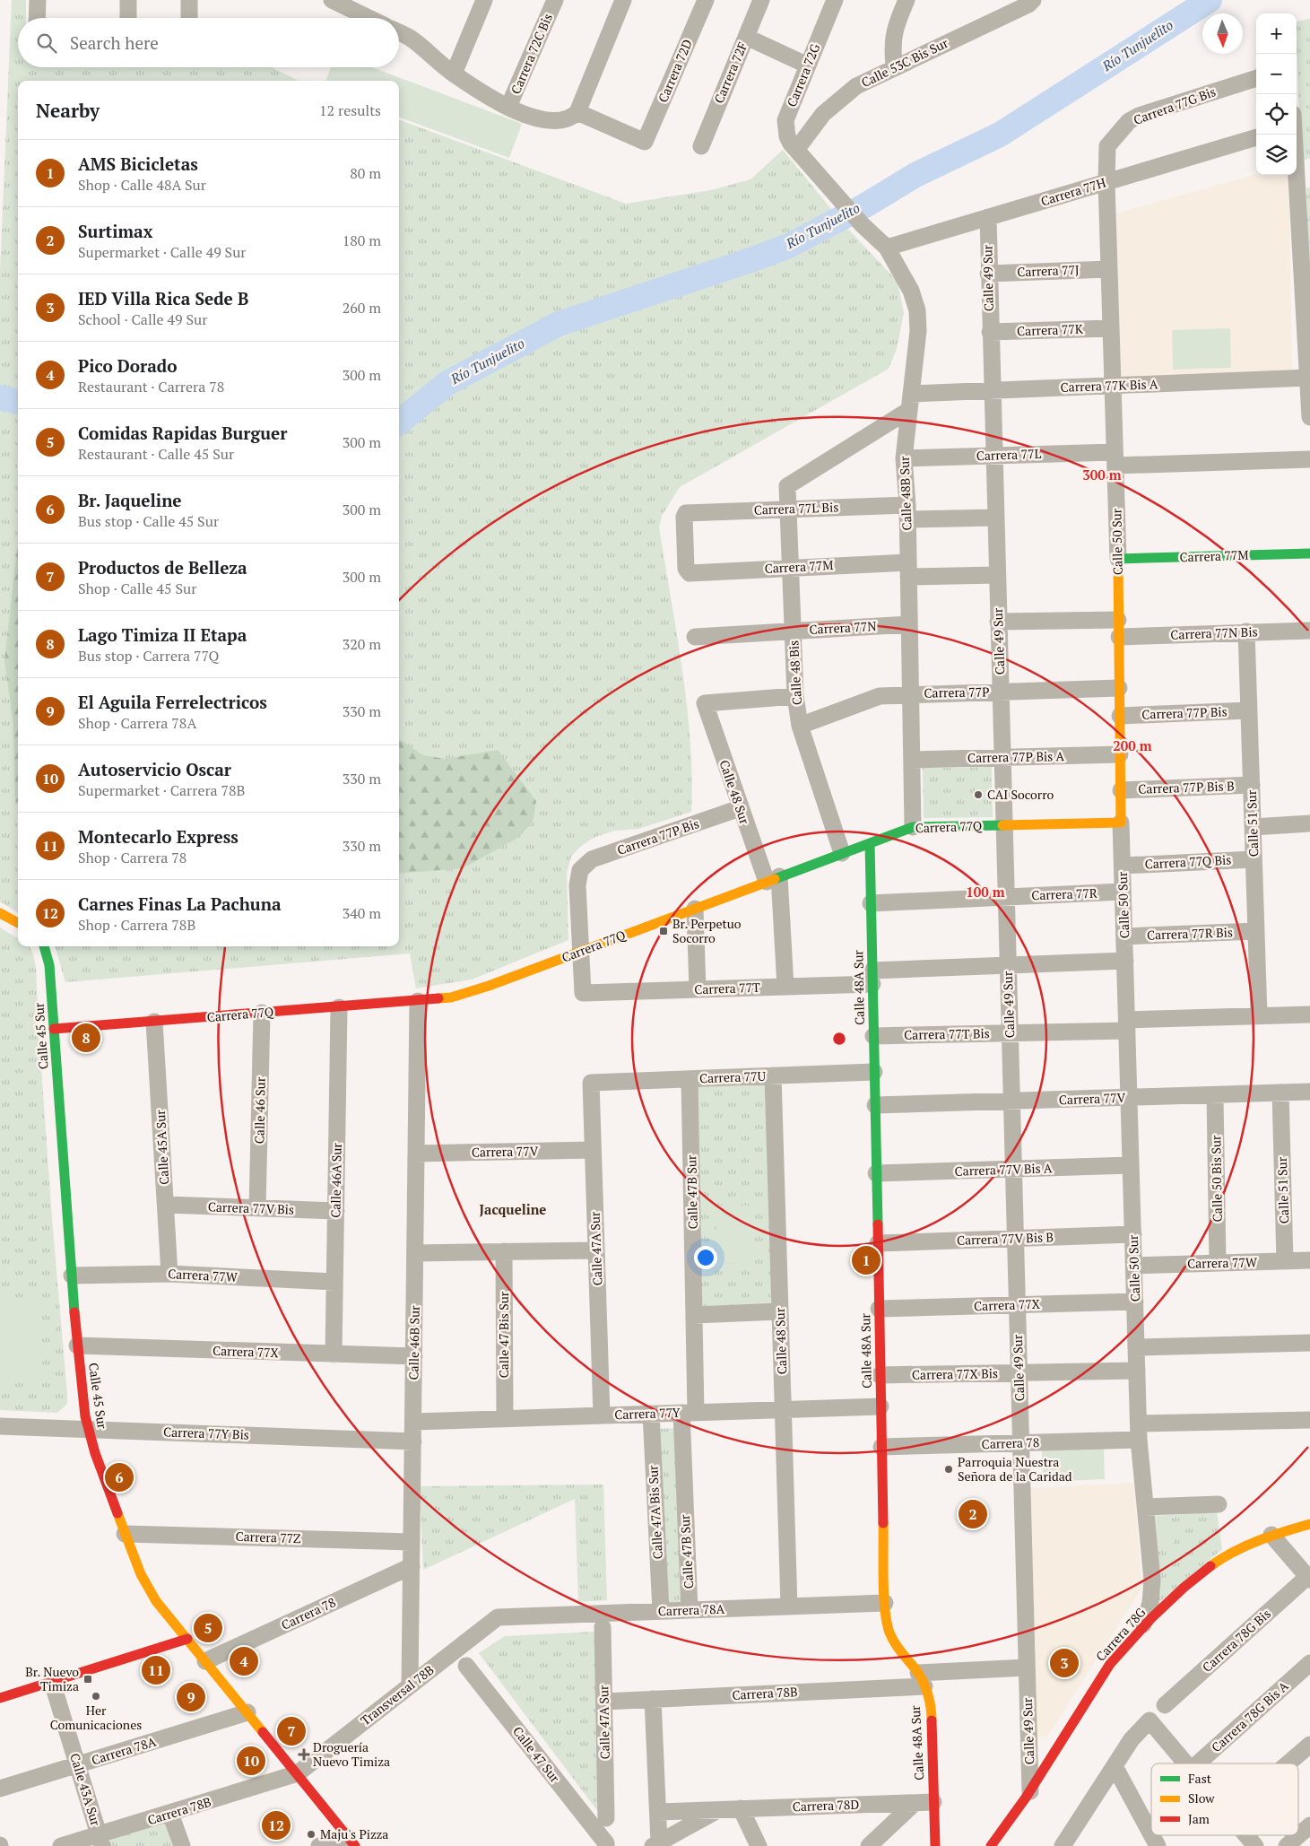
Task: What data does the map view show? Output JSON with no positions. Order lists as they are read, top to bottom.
{
  "streets": {
    "street": [
      "Carrera 72C Bis",
      "Calle 53C Bis Sur",
      "Carrera 72D",
      "Carrera 72F",
      "Carrera 72G",
      "Carrera 77G Bis",
      "Carrera 77H",
      "Carrera 77J",
      "Calle 49 Sur",
      "Carrera 77K",
      "Carrera 77K Bis A",
      "Carrera 77L",
      "Calle 48B Sur",
      "Carrera 77L Bis",
      "Calle 50 Sur",
      "Carrera 77M",
      "Carrera 77N",
      "Carrera 77N Bis",
      "Calle 48 Bis",
      "Carrera 77P",
      "Carrera 77P Bis",
      "Carrera 77P Bis A",
      "Carrera 77P Bis B",
      "Calle 48 Sur",
      "Calle 51 Sur",
      "Carrera 77Q",
      "Carrera 77Q Bis",
      "Carrera 77R",
      "Carrera 77R Bis",
      "Calle 48A Sur",
      "Carrera 77T",
      "Carrera 77T Bis",
      "Calle 45 Sur",
      "Carrera 77U",
      "Carrera 77V",
      "Calle 46 Sur",
      "Calle 45A Sur",
      "Carrera 77V Bis A",
      "Calle 50 Bis Sur",
      "Calle 46A Sur",
      "Calle 47B Sur",
      "Carrera 77V Bis",
      "Carrera 77V Bis B",
      "Calle 47A Sur",
      "Carrera 77W",
      "Carrera 77X",
      "Calle 47 Bis Sur",
      "Calle 46B Sur",
      "Carrera 77X Bis",
      "Carrera 77Y",
      "Carrera 77Y Bis",
      "Carrera 78",
      "Calle 47A Bis Sur",
      "Carrera 77Z",
      "Carrera 78A",
      "Carrera 78G",
      "Carrera 78G Bis",
      "Carrera 78B",
      "Transversal 78B",
      "Carrera 78G Bis A",
      "Calle 47 Sur",
      "Calle 43A Sur",
      "Carrera 78D"
    ]
  },
  "crossings": [
    ["Calle 53C Bis Sur", "Carrera 72G"],
    ["Calle 53C Bis Sur", "Calle 48B Sur"],
    ["Carrera 72G", "Calle 48B Sur"],
    ["Carrera 77G Bis", "Carrera 77H"],
    ["Carrera 77G Bis", "Calle 50 Sur"],
    ["Carrera 77H", "Calle 49 Sur"],
    ["Carrera 77H", "Calle 48B Sur"],
    ["Carrera 77H", "Calle 50 Sur"],
    ["Carrera 77J", "Calle 49 Sur"],
    ["Carrera 77J", "Calle 50 Sur"],
    ["Calle 49 Sur", "Carrera 77K"],
    ["Calle 49 Sur", "Carrera 77K Bis A"],
    ["Calle 49 Sur", "Carrera 77L"],
    ["Calle 49 Sur", "Carrera 77L Bis"],
    ["Calle 49 Sur", "Carrera 77M"],
    ["Calle 49 Sur", "Carrera 77P"],
    ["Calle 49 Sur", "Carrera 77P Bis A"],
    ["Calle 49 Sur", "Carrera 77Q"],
    ["Calle 49 Sur", "Carrera 77R"],
    ["Calle 49 Sur", "Carrera 77T"],
    ["Calle 49 Sur", "Carrera 77T Bis"],
    ["Calle 49 Sur", "Carrera 77V"],
    ["Calle 49 Sur", "Carrera 77V Bis A"],
    ["Calle 49 Sur", "Carrera 77V Bis B"],
    ["Calle 49 Sur", "Carrera 77X"],
    ["Calle 49 Sur", "Carrera 77X Bis"],
    ["Calle 49 Sur", "Carrera 78"],
    ["Calle 49 Sur", "Carrera 78G"],
    ["Calle 49 Sur", "Carrera 78B"],
    ["Carrera 77K", "Calle 50 Sur"],
    ["Carrera 77K Bis A", "Calle 48B Sur"],
    ["Carrera 77K Bis A", "Calle 50 Sur"],
    ["Carrera 77K Bis A", "Calle 48 Bis"],
    ["Carrera 77L", "Calle 48B Sur"],
    ["Carrera 77L", "Calle 50 Sur"],
    ["Calle 48B Sur", "Carrera 77L Bis"],
    ["Calle 48B Sur", "Carrera 77M"],
    ["Calle 48B Sur", "Carrera 77N"],
    ["Calle 48B Sur", "Carrera 77P"],
    ["Calle 48B Sur", "Carrera 77P Bis A"],
    ["Calle 48B Sur", "Carrera 77Q"],
    ["Carrera 77L Bis", "Carrera 77M"],
    ["Carrera 77L Bis", "Calle 48 Bis"],
    ["Calle 50 Sur", "Carrera 77M"],
    ["Calle 50 Sur", "Carrera 77N Bis"],
    ["Calle 50 Sur", "Carrera 77P"],
    ["Calle 50 Sur", "Carrera 77P Bis"],
    ["Calle 50 Sur", "Carrera 77P Bis A"],
    ["Calle 50 Sur", "Carrera 77P Bis B"],
    ["Calle 50 Sur", "Carrera 77Q"],
    ["Calle 50 Sur", "Carrera 77Q Bis"],
    ["Calle 50 Sur", "Carrera 77R"],
    ["Calle 50 Sur", "Carrera 77R Bis"],
    ["Calle 50 Sur", "Carrera 77T"],
    ["Calle 50 Sur", "Carrera 77T Bis"],
    ["Calle 50 Sur", "Carrera 77V"],
    ["Calle 50 Sur", "Carrera 77V Bis A"],
    ["Calle 50 Sur", "Carrera 77V Bis B"],
    ["Calle 50 Sur", "Carrera 77W"],
    ["Calle 50 Sur", "Carrera 77X"],
    ["Calle 50 Sur", "Carrera 77X Bis"],
    ["Calle 50 Sur", "Carrera 78"],
    ["Calle 50 Sur", "Carrera 78G"],
    ["Carrera 77M", "Calle 48 Bis"],
    ["Carrera 77N", "Calle 48 Bis"],
    ["Carrera 77N Bis", "Calle 51 Sur"],
    ["Calle 48 Bis", "Carrera 77P"],
    ["Calle 48 Bis", "Calle 48 Sur"],
    ["Calle 48 Bis", "Carrera 77Q"],
    ["Carrera 77P Bis", "Calle 48 Sur"],
    ["Carrera 77P Bis", "Calle 51 Sur"],
    ["Carrera 77P Bis", "Carrera 77Q"],
    ["Carrera 77P Bis", "Carrera 77T"],
    ["Carrera 77P Bis B", "Calle 51 Sur"],
    ["Calle 48 Sur", "Carrera 77Q"],
    ["Calle 48 Sur", "Carrera 77T"],
    ["Calle 48 Sur", "Carrera 77U"],
    ["Calle 48 Sur", "Carrera 77Y"],
    ["Calle 48 Sur", "Carrera 78A"],
    ["Calle 51 Sur", "Carrera 77Q Bis"],
    ["Calle 51 Sur", "Carrera 77R Bis"],
    ["Calle 51 Sur", "Carrera 77T Bis"],
    ["Calle 51 Sur", "Carrera 77V"],
    ["Calle 51 Sur", "Carrera 77W"],
    ["Carrera 77Q", "Calle 48A Sur"],
    ["Carrera 77Q", "Carrera 77T"],
    ["Carrera 77Q", "Calle 45 Sur"],
    ["Carrera 77Q", "Calle 46 Sur"],
    ["Carrera 77Q", "Calle 45A Sur"],
    ["Carrera 77Q", "Calle 46A Sur"],
    ["Carrera 77Q", "Calle 46B Sur"],
    ["Carrera 77R", "Calle 48A Sur"],
    ["Calle 48A Sur", "Carrera 77T"],
    ["Calle 48A Sur", "Carrera 77T Bis"],
    ["Calle 48A Sur", "Carrera 77U"],
    ["Calle 48A Sur", "Carrera 77V"],
    ["Calle 48A Sur", "Carrera 77V Bis A"],
    ["Calle 48A Sur", "Carrera 77V Bis B"],
    ["Calle 48A Sur", "Carrera 77X"],
    ["Calle 48A Sur", "Carrera 77X Bis"],
    ["Calle 48A Sur", "Carrera 77Y"],
    ["Calle 48A Sur", "Carrera 78"],
    ["Calle 48A Sur", "Carrera 78A"],
    ["Calle 48A Sur", "Carrera 78B"],
    ["Calle 48A Sur", "Carrera 78D"],
    ["Calle 45 Sur", "Carrera 77W"],
    ["Calle 45 Sur", "Carrera 77X"],
    ["Calle 45 Sur", "Carrera 77Y Bis"],
    ["Calle 45 Sur", "Carrera 78"],
    ["Calle 45 Sur", "Carrera 77Z"],
    ["Calle 45 Sur", "Carrera 78A"],
    ["Calle 45 Sur", "Carrera 78B"],
    ["Calle 45 Sur", "Transversal 78B"],
    ["Carrera 77U", "Calle 47B Sur"],
    ["Carrera 77U", "Calle 47A Sur"],
    ["Carrera 77V", "Calle 50 Bis Sur"],
    ["Carrera 77V", "Calle 47A Sur"],
    ["Carrera 77V", "Calle 46B Sur"],
    ["Calle 46 Sur", "Carrera 77V Bis"],
    ["Calle 45A Sur", "Carrera 77V Bis"],
    ["Calle 45A Sur", "Carrera 77W"],
    ["Calle 50 Bis Sur", "Carrera 77W"],
    ["Calle 46A Sur", "Carrera 77V Bis"],
    ["Calle 46A Sur", "Carrera 77W"],
    ["Calle 46A Sur", "Carrera 77X"],
    ["Calle 47B Sur", "Carrera 77Y"],
    ["Calle 47B Sur", "Carrera 78A"],
    ["Calle 47A Sur", "Carrera 77Y"],
    ["Calle 47A Sur", "Carrera 78B"],
    ["Carrera 77X", "Calle 46B Sur"],
    ["Calle 47 Bis Sur", "Carrera 77Y"],
    ["Calle 46B Sur", "Carrera 77Y"],
    ["Calle 46B Sur", "Carrera 77Y Bis"],
    ["Calle 46B Sur", "Carrera 78"],
    ["Calle 46B Sur", "Carrera 77Z"],
    ["Calle 46B Sur", "Transversal 78B"],
    ["Carrera 77Y", "Calle 47A Bis Sur"],
    ["Calle 47A Bis Sur", "Carrera 78A"],
    ["Carrera 78A", "Transversal 78B"],
    ["Carrera 78A", "Calle 43A Sur"],
    ["Carrera 78B", "Transversal 78B"],
    ["Carrera 78B", "Calle 43A Sur"]
  ],
  "districts": ["Jacqueline"],
  "water": ["Río Tunjuelito"],
  "places": {
    "other": [
      "CAI Socorro",
      "Parroquia Nuestra Señora de la Caridad",
      "Her Comunicaciones",
      "Maju's Pizza"
    ],
    "transit": ["Br. Perpetuo Socorro", "Br. Nuevo Timiza"],
    "health": ["Droguería Nuevo Timiza"]
  },
  "legend": ["Fast", "Slow", "Jam"],
  "north": "bottom",
  "page": {
    "map_buttons": ["+", "−"],
    "search": "Search here",
    "heading": ["Nearby", "12 results"],
    "list": [
      {
        "mark": "1",
        "name": "AMS Bicicletas",
        "note": "Shop · Calle 48A Sur",
        "value": "80 m"
      },
      {
        "mark": "2",
        "name": "Surtimax",
        "note": "Supermarket · Calle 49 Sur",
        "value": "180 m"
      },
      {
        "mark": "3",
        "name": "IED Villa Rica Sede B",
        "note": "School · Calle 49 Sur",
        "value": "260 m"
      },
      {
        "mark": "4",
        "name": "Pico Dorado",
        "note": "Restaurant · Carrera 78",
        "value": "300 m"
      },
      {
        "mark": "5",
        "name": "Comidas Rapidas Burguer",
        "note": "Restaurant · Calle 45 Sur",
        "value": "300 m"
      },
      {
        "mark": "6",
        "name": "Br. Jaqueline",
        "note": "Bus stop · Calle 45 Sur",
        "value": "300 m"
      },
      {
        "mark": "7",
        "name": "Productos de Belleza",
        "note": "Shop · Calle 45 Sur",
        "value": "300 m"
      },
      {
        "mark": "8",
        "name": "Lago Timiza II Etapa",
        "note": "Bus stop · Carrera 77Q",
        "value": "320 m"
      },
      {
        "mark": "9",
        "name": "El Aguila Ferrelectricos",
        "note": "Shop · Carrera 78A",
        "value": "330 m"
      },
      {
        "mark": "10",
        "name": "Autoservicio Oscar",
        "note": "Supermarket · Carrera 78B",
        "value": "330 m"
      },
      {
        "mark": "11",
        "name": "Montecarlo Express",
        "note": "Shop · Carrera 78",
        "value": "330 m"
      },
      {
        "mark": "12",
        "name": "Carnes Finas La Pachuna",
        "note": "Shop · Carrera 78B",
        "value": "340 m"
      }
    ],
    "pins": [
      "8",
      "1",
      "6",
      "2",
      "5",
      "4",
      "3",
      "11",
      "9",
      "7",
      "10",
      "12"
    ]
  },
  "rings": ["300 m", "200 m", "100 m"]
}
